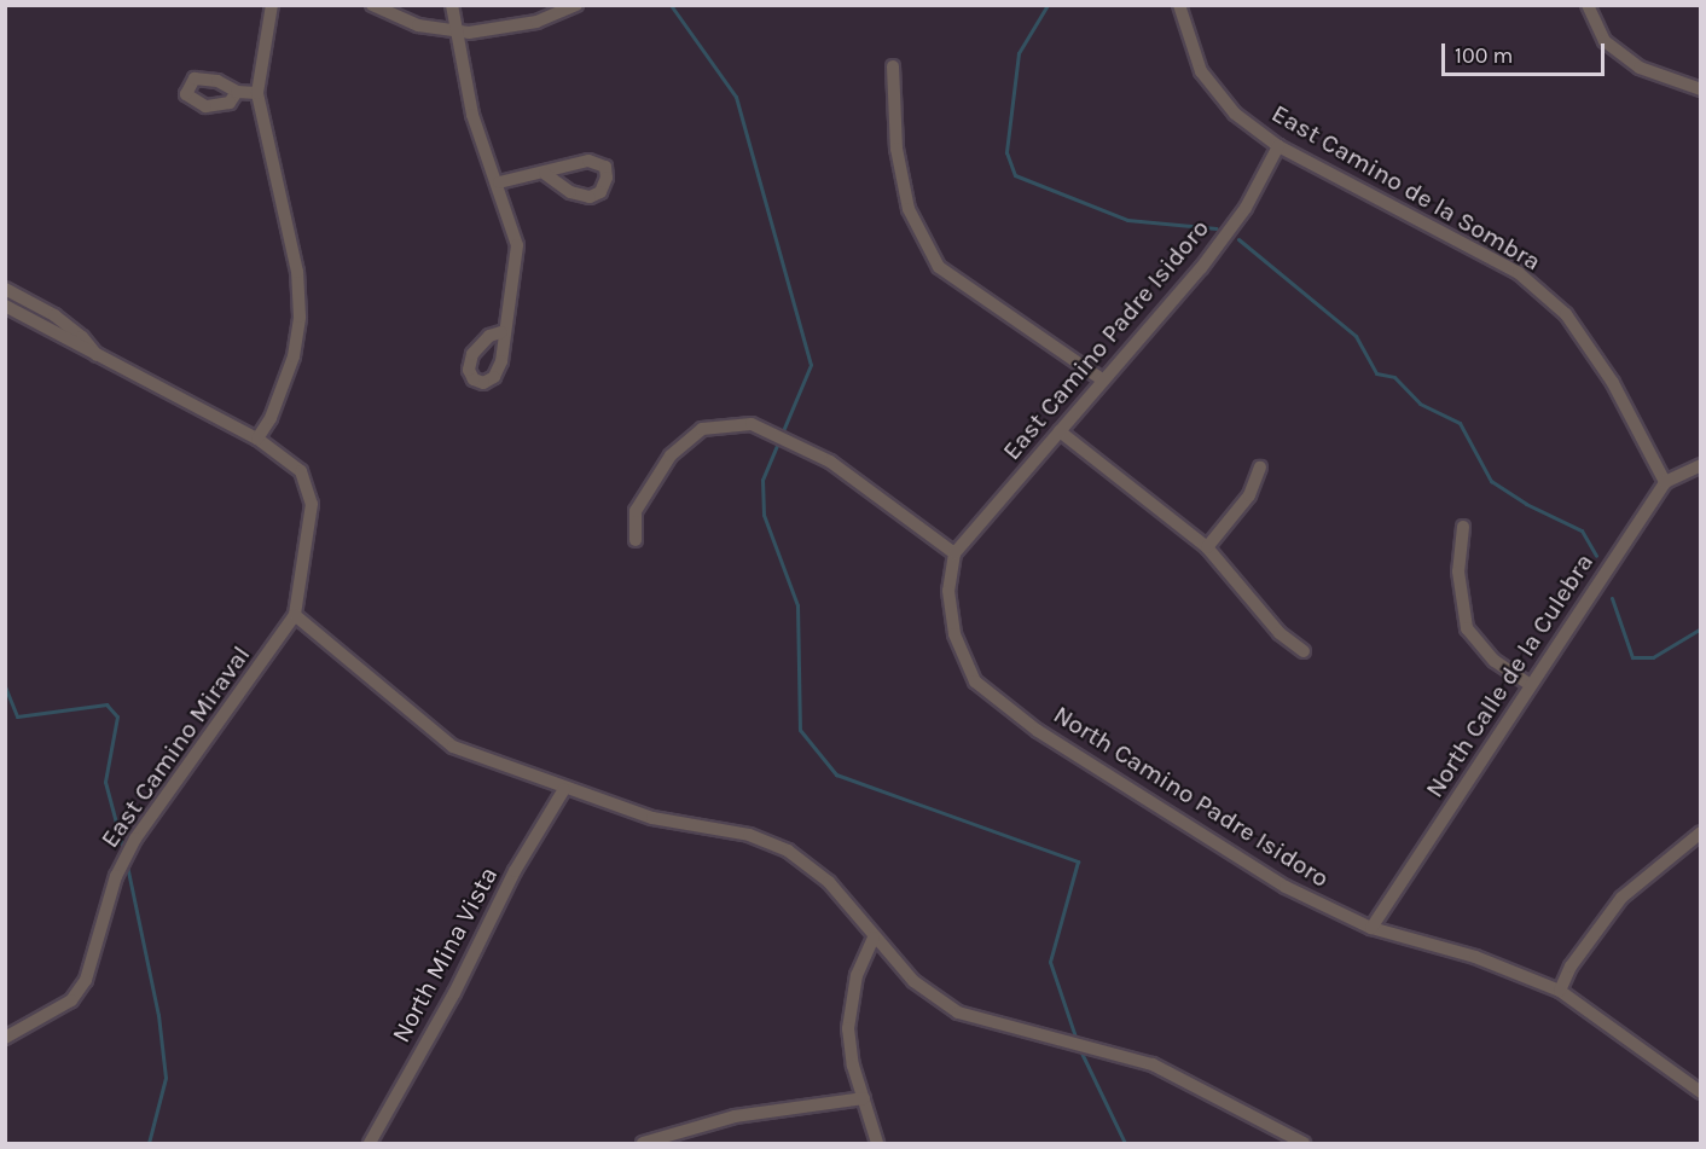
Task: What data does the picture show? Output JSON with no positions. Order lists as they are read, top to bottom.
{
  "streets": {
    "street": [
      "East Camino de la Sombra",
      "East Camino Padre Isidoro",
      "North Calle de la Culebra",
      "East Camino Miraval",
      "North Camino Padre Isidoro",
      "North Mina Vista"
    ]
  },
  "crossings": [
    ["East Camino de la Sombra", "East Camino Padre Isidoro"],
    ["East Camino de la Sombra", "North Calle de la Culebra"],
    ["East Camino Padre Isidoro", "North Camino Padre Isidoro"],
    ["North Calle de la Culebra", "North Camino Padre Isidoro"]
  ],
  "scale_bar": "100 m"
}
